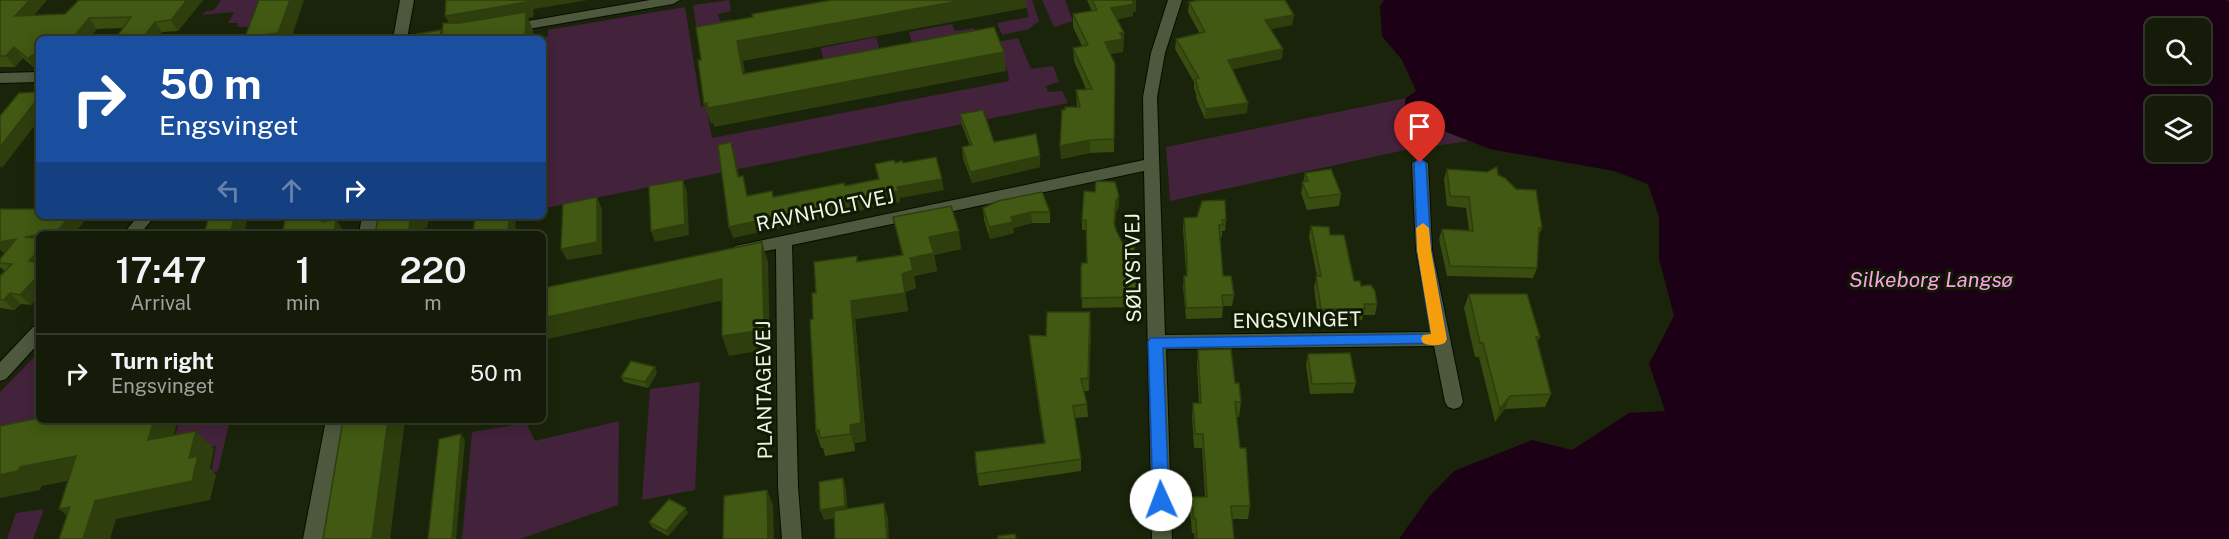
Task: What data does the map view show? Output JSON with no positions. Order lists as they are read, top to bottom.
{
  "streets": {
    "street": [
      "RAVNHOLTVEJ",
      "SØLYSTVEJ",
      "ENGSVINGET",
      "PLANTAGEVEJ"
    ]
  },
  "crossings": [
    ["RAVNHOLTVEJ", "SØLYSTVEJ"],
    ["RAVNHOLTVEJ", "PLANTAGEVEJ"],
    ["SØLYSTVEJ", "ENGSVINGET"]
  ],
  "water": ["Silkeborg Langsø"],
  "page": {
    "turn": ["50 m", "Engsvinget"],
    "eta": [
      "17:47",
      "Arrival",
      "1",
      "min",
      "220",
      "m"
    ],
    "list": [
      {
        "name": "Turn right",
        "note": "Engsvinget",
        "value": "50 m"
      }
    ]
  }
}
